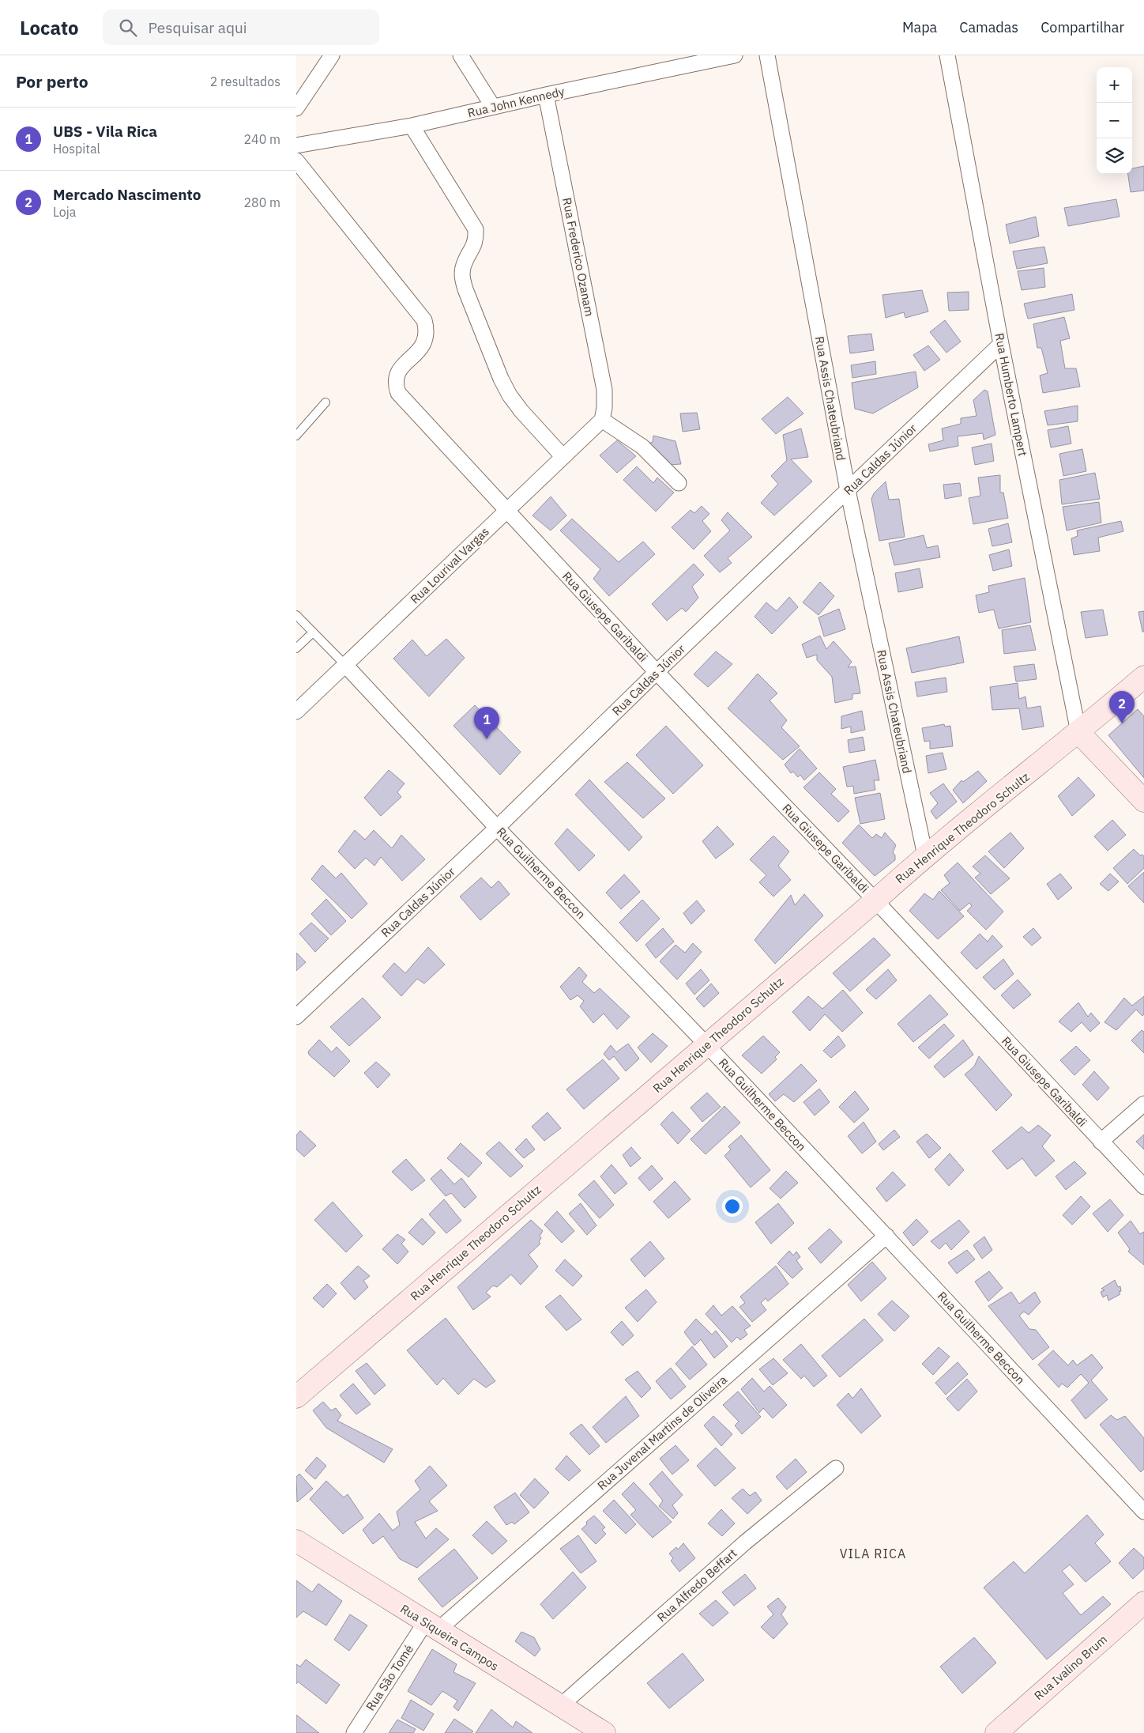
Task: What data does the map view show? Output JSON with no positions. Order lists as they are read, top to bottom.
{
  "streets": {
    "street": [
      "Rua John Kennedy",
      "Rua Frederico Ozanam",
      "Rua Humberto Lampert",
      "Rua Assis Chateubriand",
      "Rua Caldas Júnior",
      "Rua Lourival Vargas",
      "Rua Giusepe Garibaldi",
      "Rua Henrique Theodoro Schultz",
      "Rua Guilherme Beccon",
      "Rua Juvenal Martins de Oliveira",
      "Rua Alfredo Beffart",
      "Rua Siqueira Campos",
      "Rua Ivalino Brum",
      "Rua São Tomé"
    ]
  },
  "crossings": [
    ["Rua John Kennedy", "Rua Frederico Ozanam"],
    ["Rua Frederico Ozanam", "Rua Lourival Vargas"],
    ["Rua Humberto Lampert", "Rua Caldas Júnior"],
    ["Rua Humberto Lampert", "Rua Henrique Theodoro Schultz"],
    ["Rua Assis Chateubriand", "Rua Caldas Júnior"],
    ["Rua Assis Chateubriand", "Rua Henrique Theodoro Schultz"],
    ["Rua Caldas Júnior", "Rua Giusepe Garibaldi"],
    ["Rua Caldas Júnior", "Rua Guilherme Beccon"],
    ["Rua Lourival Vargas", "Rua Giusepe Garibaldi"],
    ["Rua Lourival Vargas", "Rua Guilherme Beccon"],
    ["Rua Giusepe Garibaldi", "Rua Henrique Theodoro Schultz"],
    ["Rua Henrique Theodoro Schultz", "Rua Guilherme Beccon"],
    ["Rua Guilherme Beccon", "Rua Juvenal Martins de Oliveira"],
    ["Rua Juvenal Martins de Oliveira", "Rua Siqueira Campos"],
    ["Rua Juvenal Martins de Oliveira", "Rua São Tomé"],
    ["Rua Alfredo Beffart", "Rua Siqueira Campos"],
    ["Rua Siqueira Campos", "Rua São Tomé"]
  ],
  "districts": ["VILA RICA"],
  "page": {
    "header": "Locato",
    "search": "Pesquisar aqui",
    "nav": ["Mapa", "Camadas", "Compartilhar"],
    "heading": ["Por perto", "2 resultados"],
    "map_buttons": ["+", "−"],
    "list": [
      {
        "mark": "1",
        "name": "UBS - Vila Rica",
        "note": "Hospital",
        "value": "240 m"
      },
      {
        "mark": "2",
        "name": "Mercado Nascimento",
        "note": "Loja",
        "value": "280 m"
      }
    ],
    "pins": ["2", "1"]
  }
}
